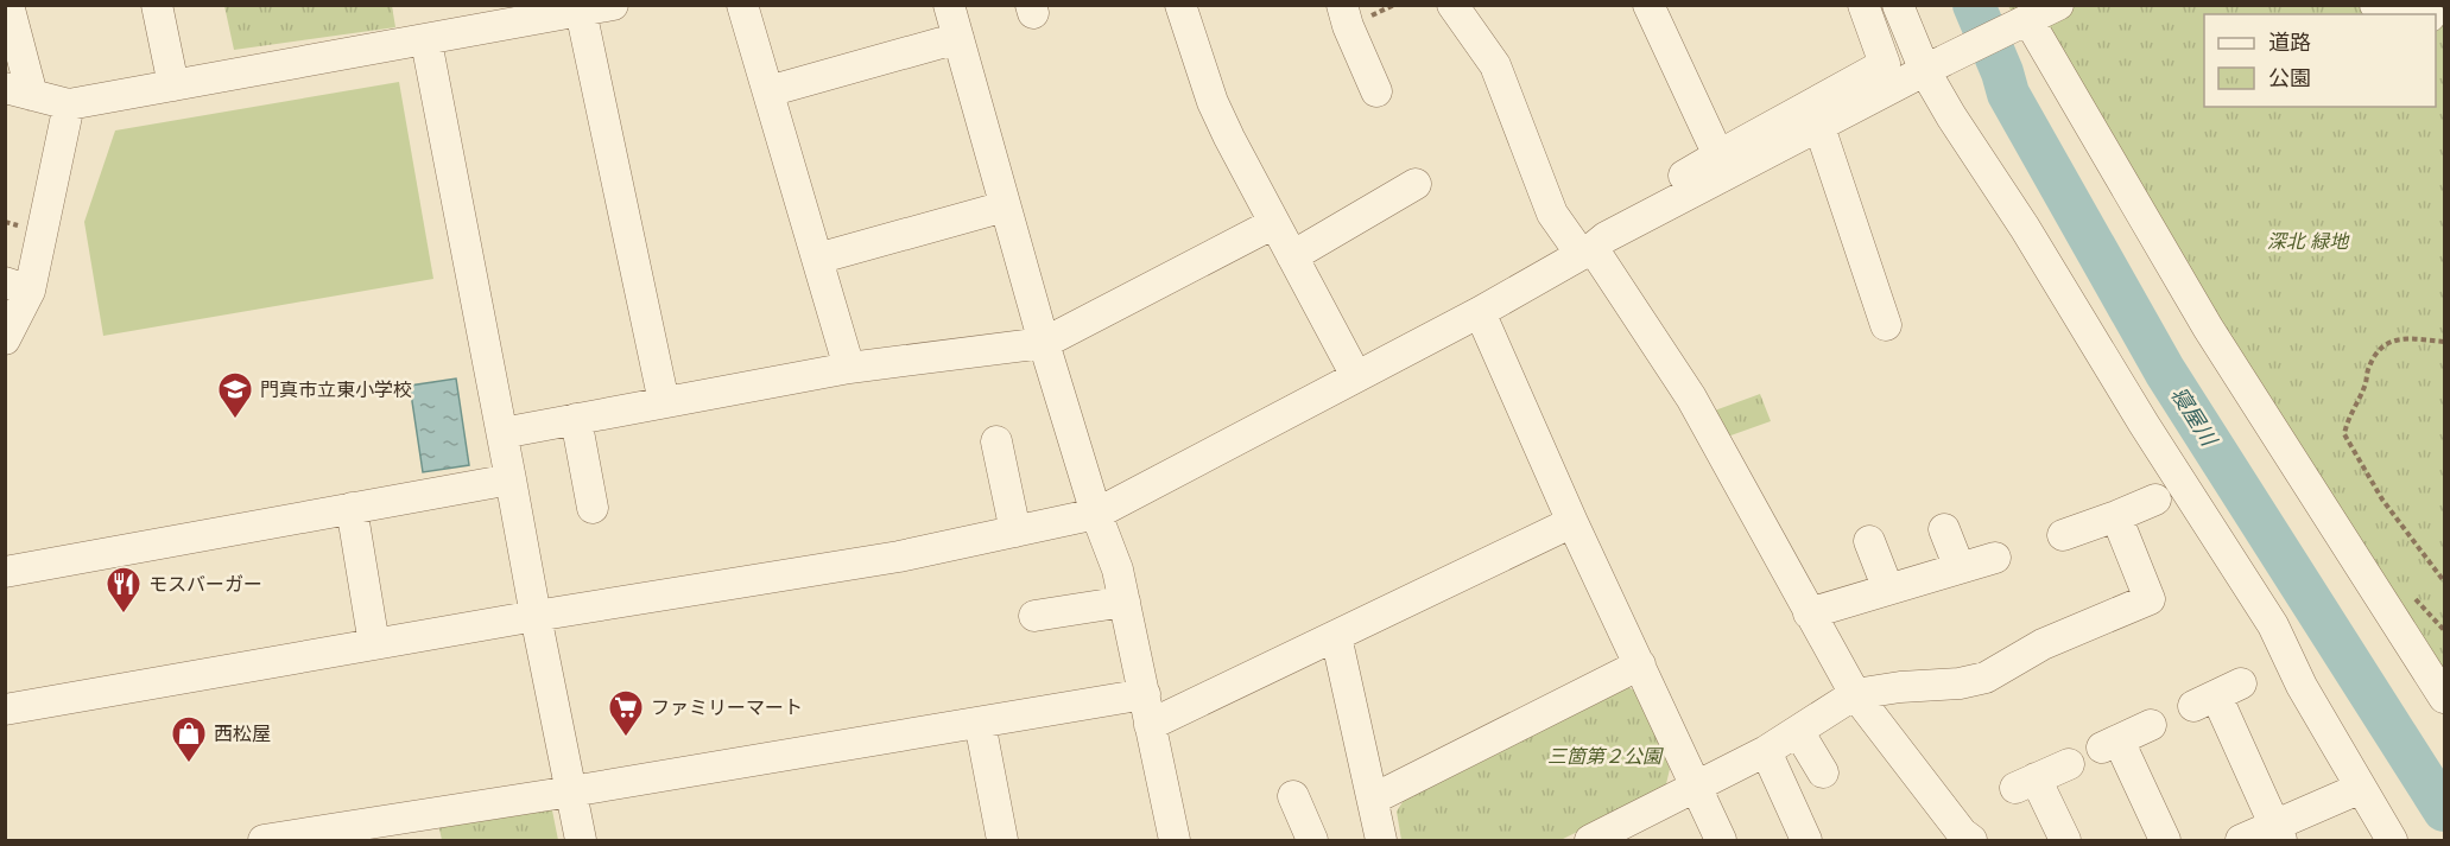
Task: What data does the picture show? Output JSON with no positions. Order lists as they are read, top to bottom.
{
  "water": ["寝屋川"],
  "parks": ["深北 緑地", "三箇第２公園"],
  "places": {
    "school or university": ["門真市立東小学校"],
    "restaurant": ["モスバーガー"],
    "supermarket": ["ファミリーマート"],
    "shop": ["西松屋"]
  },
  "legend": ["道路", "公園"]
}
